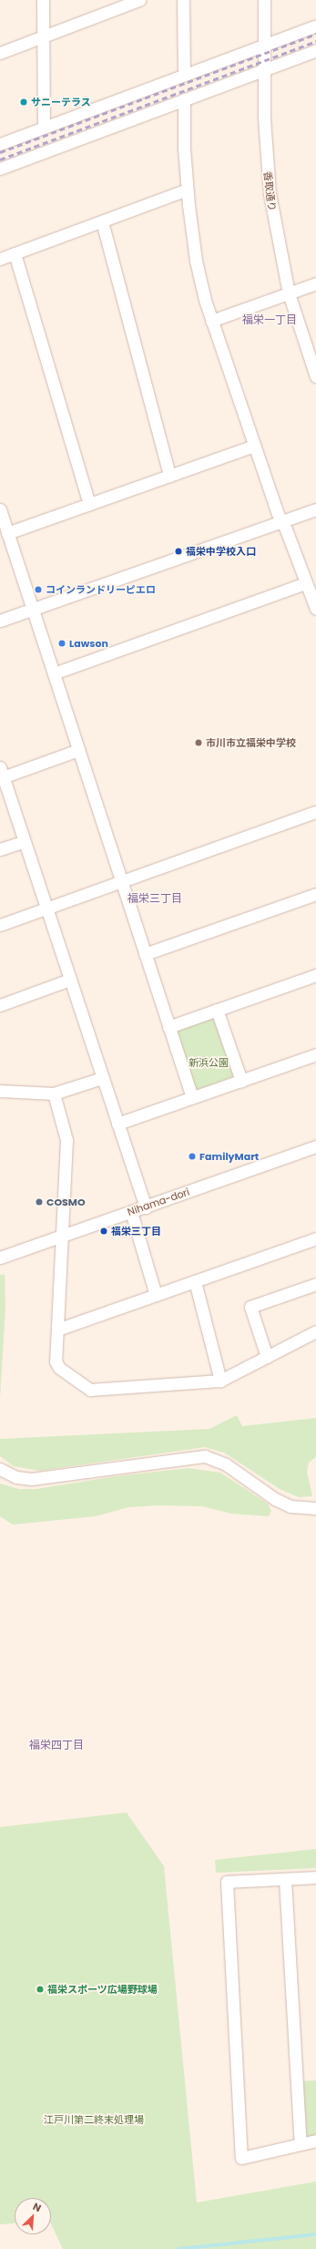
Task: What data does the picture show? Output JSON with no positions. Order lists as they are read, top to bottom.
{
  "streets": {
    "street": ["香取通り", "Nihama-dori"]
  },
  "districts": ["福栄一丁目", "福栄三丁目", "福栄四丁目"],
  "parks": ["新浜公園", "江戸川第二終末処理場"],
  "places": [
    "サニーテラス",
    "福栄中学校入口",
    "コインランドリーピエロ",
    "Lawson",
    "市川市立福栄中学校",
    "FamilyMart",
    "COSMO",
    "福栄三丁目",
    "福栄スポーツ広場野球場"
  ],
  "north": "top right"
}
